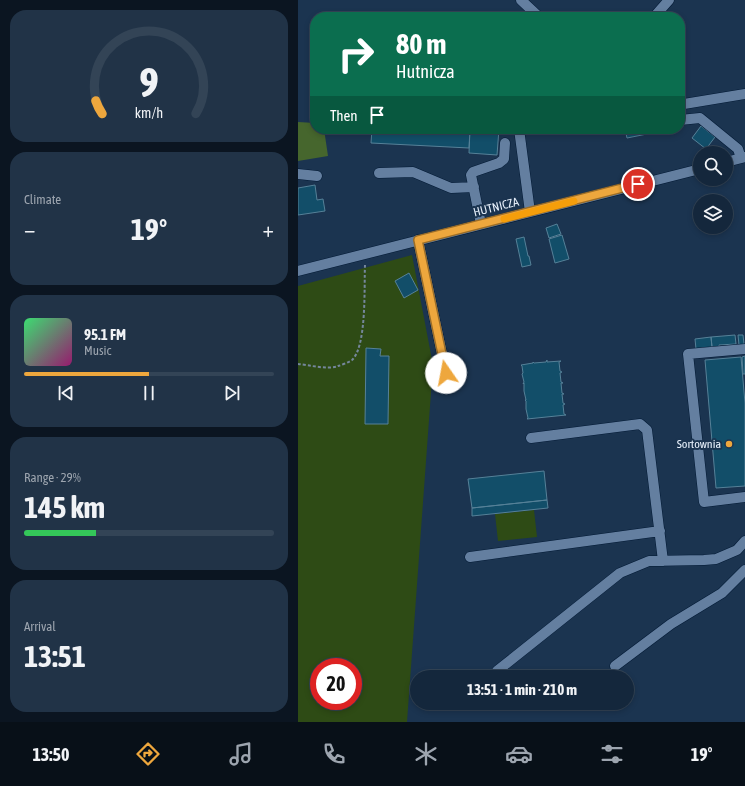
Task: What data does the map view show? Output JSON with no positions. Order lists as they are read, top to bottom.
{
  "streets": {
    "street": ["HUTNICZA"]
  },
  "places": ["Sortownia"],
  "page": {
    "turn": ["80 m", "Hutnicza"],
    "then": "Then",
    "tile": [
      "Climate",
      ["Range · 29%", "145 km"],
      ["Arrival", "13:51"]
    ],
    "heat": ["−", "19°", "+"],
    "song": ["95.1 FM", "Music"],
    "limit": "20",
    "trip": "13:51 · 1 min · 210 m",
    "tabs": ["13:50", "19°"],
    "gauge": ["9", "km/h"]
  }
}
